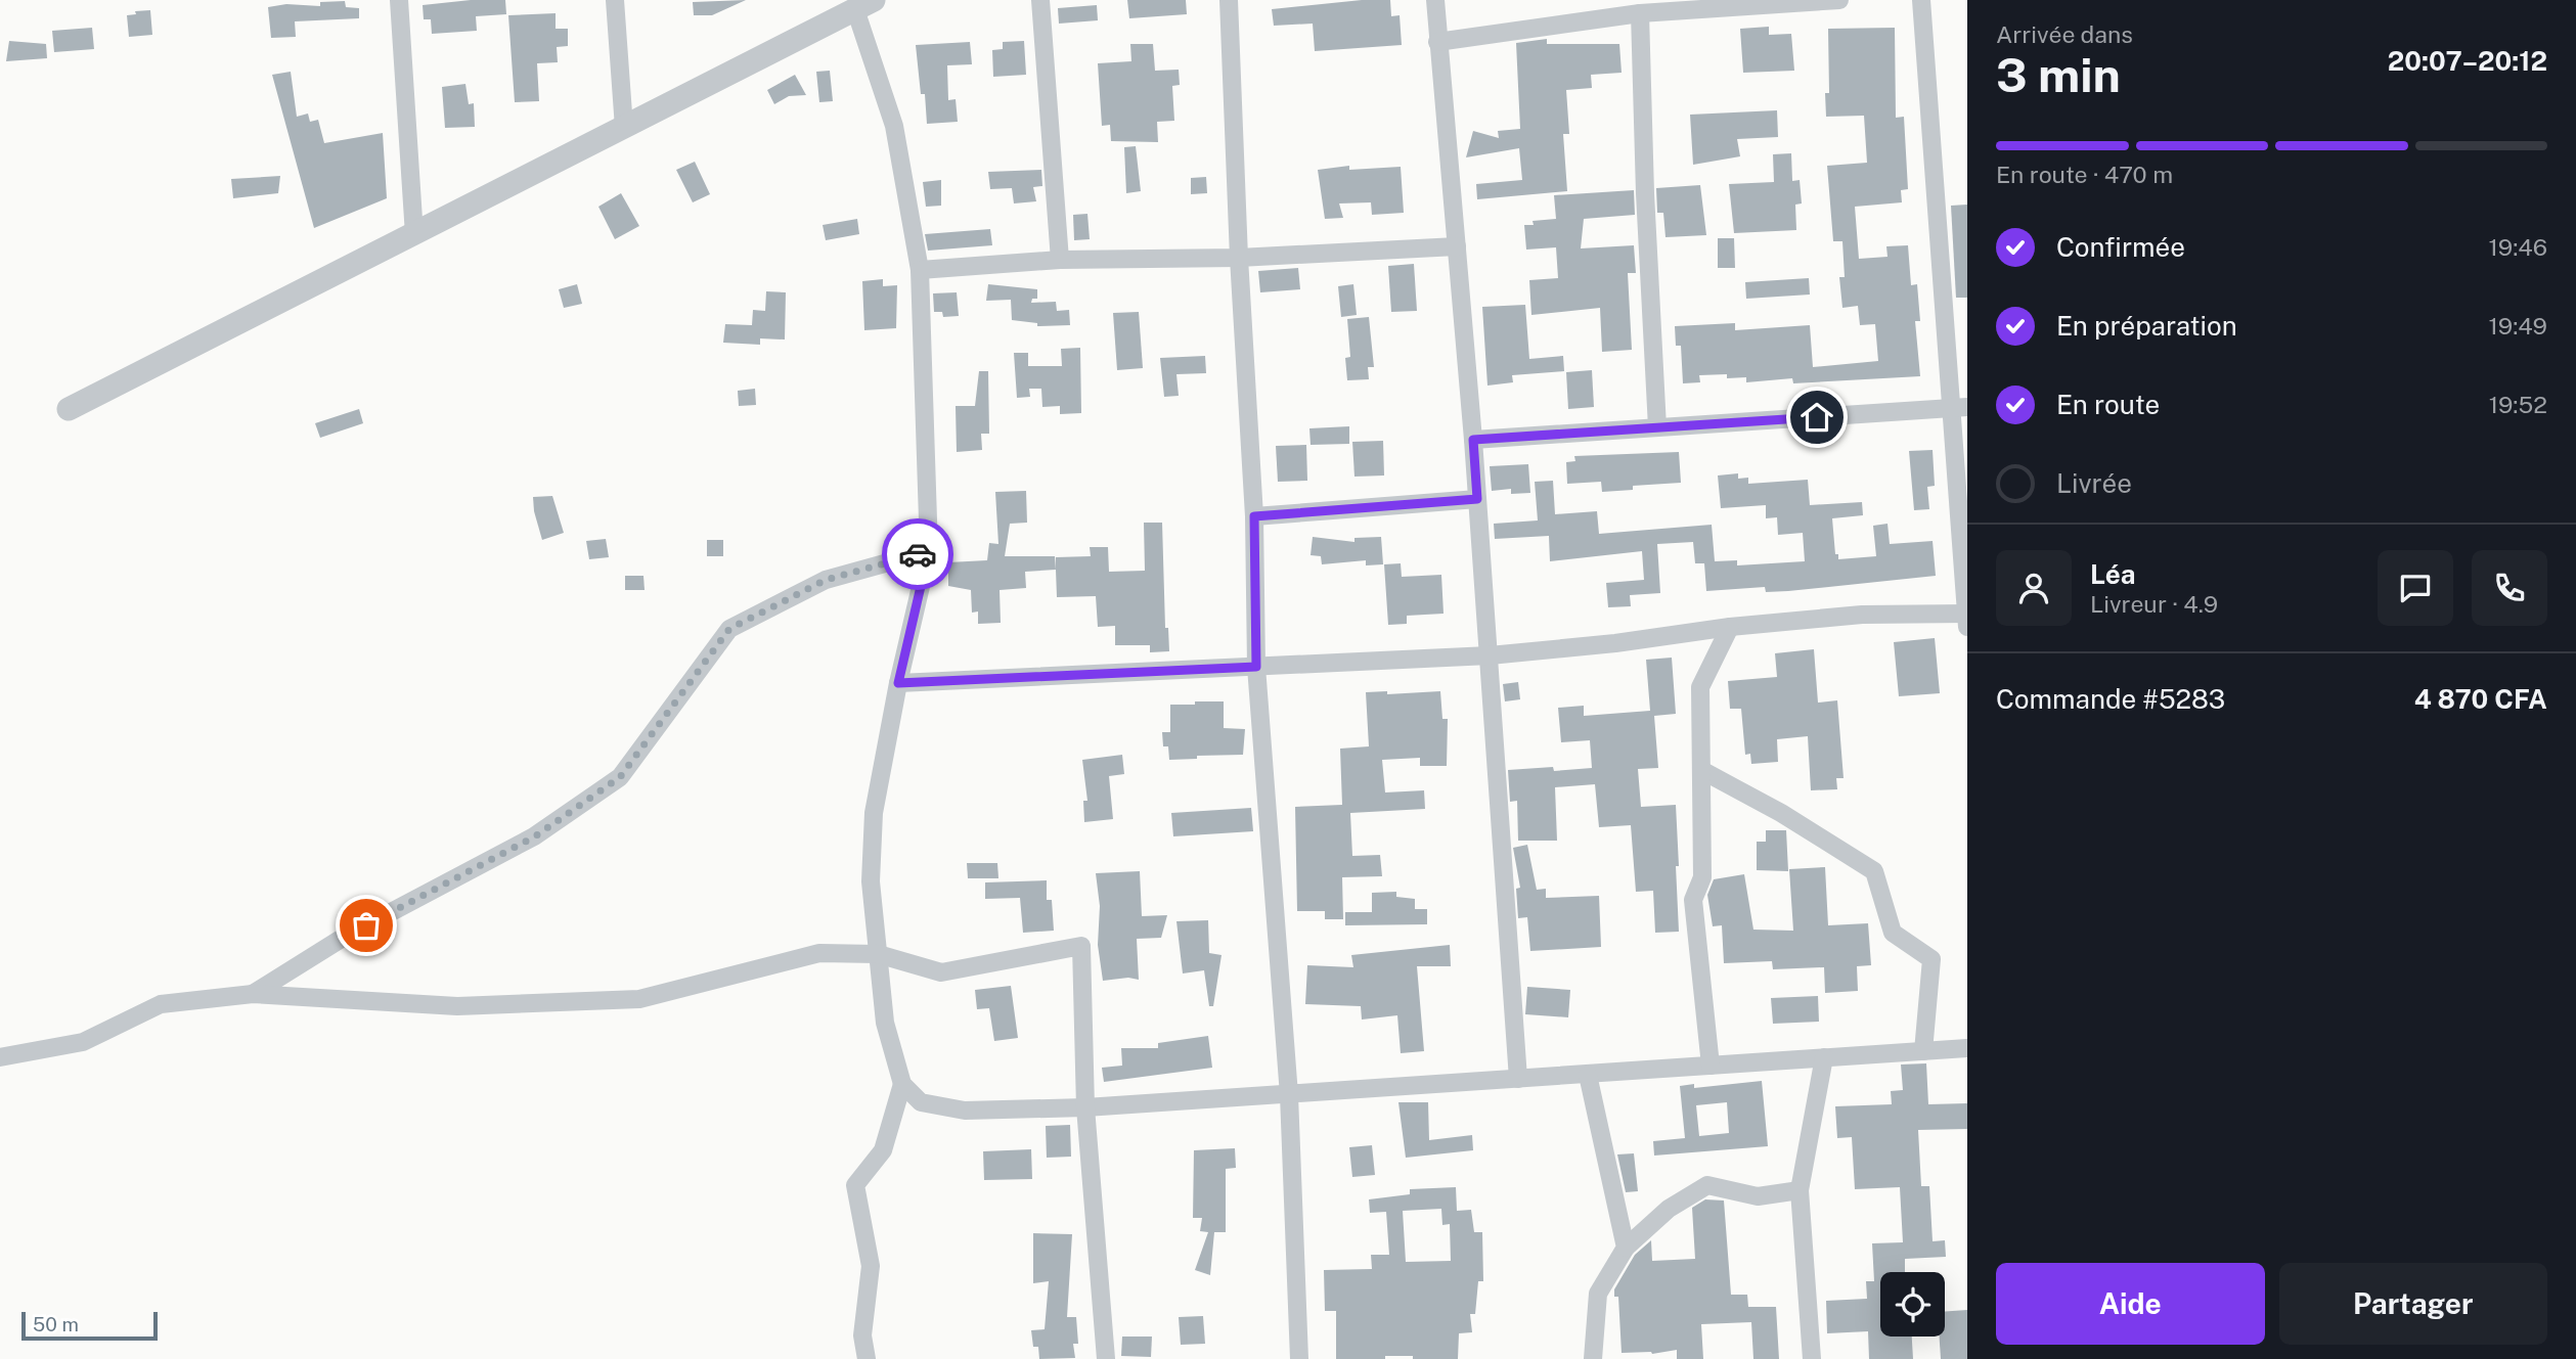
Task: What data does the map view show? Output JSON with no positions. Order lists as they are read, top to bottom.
{
  "scale_bar": "50 m",
  "page": {
    "heading": ["3 min", "Arrivée dans", "20:07–20:12"],
    "panel": [
      "Léa",
      "Livreur · 4.9",
      "Commande #5283",
      "4 870 CFA"
    ],
    "bar": "En route · 470 m",
    "list": [
      ["Confirmée", "19:46"],
      ["En préparation", "19:49"],
      ["En route", "19:52"],
      "Livrée"
    ],
    "buttons": ["Aide", "Partager"],
    "scale": "50 m"
  }
}
